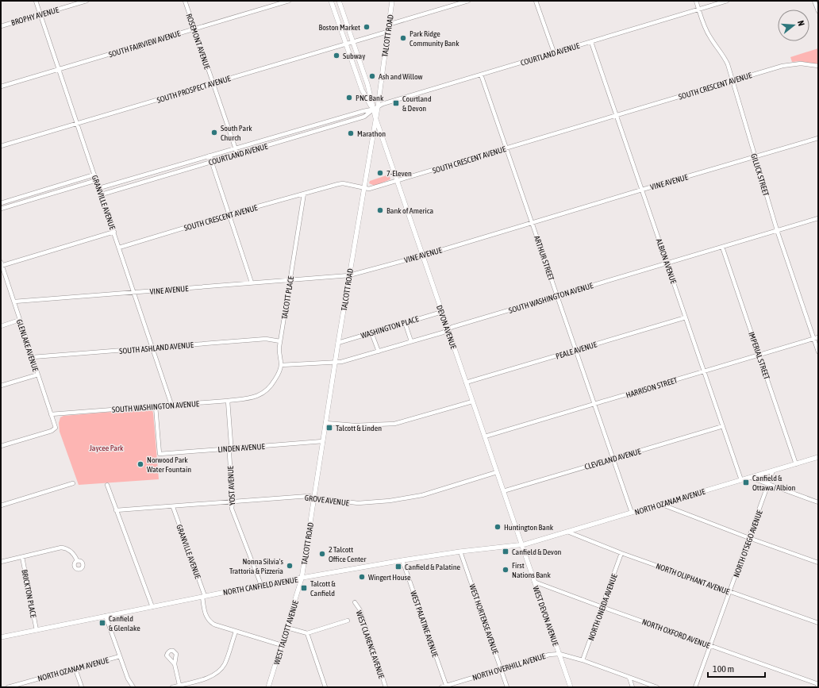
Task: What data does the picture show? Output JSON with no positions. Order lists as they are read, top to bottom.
{
  "streets": {
    "street": [
      "BROPHY AVENUE",
      "TALCOTT ROAD",
      "ROSEMONT AVENUE",
      "SOUTH FAIRVIEW AVENUE",
      "COURTLAND AVENUE",
      "SOUTH CRESCENT AVENUE",
      "SOUTH PROSPECT AVENUE",
      "GILLICK STREET",
      "VINE AVENUE",
      "GRANVILLE AVENUE",
      "ARTHUR STREET",
      "ALBION AVENUE",
      "TALCOTT PLACE",
      "SOUTH WASHINGTON AVENUE",
      "WASHINGTON PLACE",
      "DEVON AVENUE",
      "GLENLAKE AVENUE",
      "SOUTH ASHLAND AVENUE",
      "PEALE AVENUE",
      "IMPERIAL STREET",
      "HARRISON STREET",
      "LINDEN AVENUE",
      "CLEVELAND AVENUE",
      "YOST AVENUE",
      "GROVE AVENUE",
      "NORTH OZANAM AVENUE",
      "NORTH OTSEGO AVENUE",
      "NORTH OLIPHANT AVENUE",
      "NORTH CANFIELD AVENUE",
      "BRICKTON PLACE",
      "NORTH ONEIDA AVENUE",
      "WEST DEVON AVENUE",
      "WEST HORTENSE AVENUE",
      "WEST PALATINE AVENUE",
      "WEST TALCOTT AVENUE",
      "NORTH OXFORD AVENUE",
      "WEST CLARENCE AVENUE",
      "NORTH OVERHILL AVENUE"
    ]
  },
  "crossings": [
    ["BROPHY AVENUE", "GRANVILLE AVENUE"],
    ["TALCOTT ROAD", "COURTLAND AVENUE"],
    ["TALCOTT ROAD", "SOUTH CRESCENT AVENUE"],
    ["TALCOTT ROAD", "SOUTH PROSPECT AVENUE"],
    ["TALCOTT ROAD", "VINE AVENUE"],
    ["TALCOTT ROAD", "SOUTH WASHINGTON AVENUE"],
    ["TALCOTT ROAD", "WASHINGTON PLACE"],
    ["TALCOTT ROAD", "DEVON AVENUE"],
    ["TALCOTT ROAD", "LINDEN AVENUE"],
    ["TALCOTT ROAD", "GROVE AVENUE"],
    ["TALCOTT ROAD", "NORTH CANFIELD AVENUE"],
    ["TALCOTT ROAD", "WEST TALCOTT AVENUE"],
    ["ROSEMONT AVENUE", "SOUTH FAIRVIEW AVENUE"],
    ["ROSEMONT AVENUE", "COURTLAND AVENUE"],
    ["ROSEMONT AVENUE", "SOUTH PROSPECT AVENUE"],
    ["SOUTH FAIRVIEW AVENUE", "GRANVILLE AVENUE"],
    ["COURTLAND AVENUE", "GILLICK STREET"],
    ["COURTLAND AVENUE", "GRANVILLE AVENUE"],
    ["COURTLAND AVENUE", "ARTHUR STREET"],
    ["COURTLAND AVENUE", "ALBION AVENUE"],
    ["COURTLAND AVENUE", "DEVON AVENUE"],
    ["SOUTH CRESCENT AVENUE", "GILLICK STREET"],
    ["SOUTH CRESCENT AVENUE", "GRANVILLE AVENUE"],
    ["SOUTH CRESCENT AVENUE", "ARTHUR STREET"],
    ["SOUTH CRESCENT AVENUE", "ALBION AVENUE"],
    ["SOUTH CRESCENT AVENUE", "TALCOTT PLACE"],
    ["SOUTH CRESCENT AVENUE", "DEVON AVENUE"],
    ["SOUTH PROSPECT AVENUE", "GRANVILLE AVENUE"],
    ["SOUTH PROSPECT AVENUE", "DEVON AVENUE"],
    ["GILLICK STREET", "VINE AVENUE"],
    ["GILLICK STREET", "SOUTH WASHINGTON AVENUE"],
    ["GILLICK STREET", "HARRISON STREET"],
    ["VINE AVENUE", "GRANVILLE AVENUE"],
    ["VINE AVENUE", "ARTHUR STREET"],
    ["VINE AVENUE", "ALBION AVENUE"],
    ["VINE AVENUE", "TALCOTT PLACE"],
    ["VINE AVENUE", "DEVON AVENUE"],
    ["VINE AVENUE", "GLENLAKE AVENUE"],
    ["GRANVILLE AVENUE", "SOUTH WASHINGTON AVENUE"],
    ["GRANVILLE AVENUE", "SOUTH ASHLAND AVENUE"],
    ["GRANVILLE AVENUE", "GROVE AVENUE"],
    ["GRANVILLE AVENUE", "NORTH CANFIELD AVENUE"],
    ["ARTHUR STREET", "SOUTH WASHINGTON AVENUE"],
    ["ARTHUR STREET", "PEALE AVENUE"],
    ["ARTHUR STREET", "HARRISON STREET"],
    ["ARTHUR STREET", "CLEVELAND AVENUE"],
    ["ARTHUR STREET", "NORTH OZANAM AVENUE"],
    ["ALBION AVENUE", "SOUTH WASHINGTON AVENUE"],
    ["ALBION AVENUE", "PEALE AVENUE"],
    ["ALBION AVENUE", "HARRISON STREET"],
    ["ALBION AVENUE", "CLEVELAND AVENUE"],
    ["ALBION AVENUE", "NORTH OZANAM AVENUE"],
    ["TALCOTT PLACE", "SOUTH WASHINGTON AVENUE"],
    ["TALCOTT PLACE", "SOUTH ASHLAND AVENUE"],
    ["SOUTH WASHINGTON AVENUE", "DEVON AVENUE"],
    ["SOUTH WASHINGTON AVENUE", "GLENLAKE AVENUE"],
    ["SOUTH WASHINGTON AVENUE", "IMPERIAL STREET"],
    ["SOUTH WASHINGTON AVENUE", "LINDEN AVENUE"],
    ["SOUTH WASHINGTON AVENUE", "YOST AVENUE"],
    ["WASHINGTON PLACE", "DEVON AVENUE"],
    ["DEVON AVENUE", "PEALE AVENUE"],
    ["DEVON AVENUE", "HARRISON STREET"],
    ["DEVON AVENUE", "CLEVELAND AVENUE"],
    ["DEVON AVENUE", "GROVE AVENUE"],
    ["DEVON AVENUE", "NORTH OZANAM AVENUE"],
    ["DEVON AVENUE", "NORTH CANFIELD AVENUE"],
    ["DEVON AVENUE", "WEST DEVON AVENUE"],
    ["GLENLAKE AVENUE", "SOUTH ASHLAND AVENUE"],
    ["IMPERIAL STREET", "HARRISON STREET"],
    ["IMPERIAL STREET", "NORTH OZANAM AVENUE"],
    ["LINDEN AVENUE", "YOST AVENUE"],
    ["YOST AVENUE", "GROVE AVENUE"],
    ["YOST AVENUE", "NORTH CANFIELD AVENUE"],
    ["NORTH OZANAM AVENUE", "NORTH OTSEGO AVENUE"],
    ["NORTH OZANAM AVENUE", "NORTH OLIPHANT AVENUE"],
    ["NORTH OZANAM AVENUE", "NORTH CANFIELD AVENUE"],
    ["NORTH OZANAM AVENUE", "WEST DEVON AVENUE"],
    ["NORTH OTSEGO AVENUE", "NORTH OLIPHANT AVENUE"],
    ["NORTH OTSEGO AVENUE", "NORTH OXFORD AVENUE"],
    ["NORTH OLIPHANT AVENUE", "NORTH ONEIDA AVENUE"],
    ["NORTH CANFIELD AVENUE", "BRICKTON PLACE"],
    ["NORTH CANFIELD AVENUE", "WEST DEVON AVENUE"],
    ["NORTH CANFIELD AVENUE", "WEST HORTENSE AVENUE"],
    ["NORTH CANFIELD AVENUE", "WEST PALATINE AVENUE"],
    ["NORTH CANFIELD AVENUE", "WEST TALCOTT AVENUE"],
    ["NORTH ONEIDA AVENUE", "NORTH OXFORD AVENUE"],
    ["WEST DEVON AVENUE", "NORTH OXFORD AVENUE"],
    ["WEST DEVON AVENUE", "NORTH OVERHILL AVENUE"],
    ["WEST HORTENSE AVENUE", "NORTH OVERHILL AVENUE"],
    ["WEST PALATINE AVENUE", "NORTH OVERHILL AVENUE"]
  ],
  "parks": ["Jaycee Park"],
  "places": {
    "other": [
      "Boston Market",
      "Park Ridge Community Bank",
      "Subway",
      "Ash and Willow",
      "PNC Bank",
      "South Park Church",
      "Marathon",
      "7-Eleven",
      "Bank of America",
      "Norwood Park Water Fountain",
      "Huntington Bank",
      "2 Talcott Office Center",
      "Nonna Silvia's Trattoria & Pizzeria",
      "First Nations Bank",
      "Wingert House"
    ],
    "transit": [
      "Courtland & Devon",
      "Talcott & Linden",
      "Canfield & Ottawa/Albion",
      "Canfield & Devon",
      "Canfield & Palatine",
      "Talcott & Canfield",
      "Canfield & Glenlake"
    ]
  },
  "scale_bar": "100 m",
  "north": "right"
}
